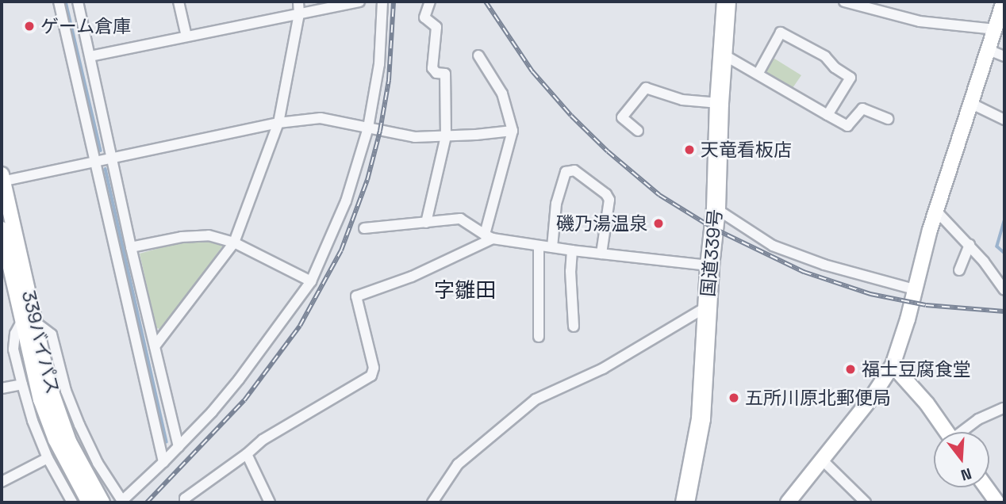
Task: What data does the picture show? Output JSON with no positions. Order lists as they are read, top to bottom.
{
  "streets": {
    "highway": ["国道339号"],
    "street": ["339バイパス"]
  },
  "districts": ["字雛田"],
  "places": [
    "ゲーム倉庫",
    "天竜看板店",
    "磯乃湯温泉",
    "福士豆腐食堂",
    "五所川原北郵便局"
  ],
  "north": "bottom"
}
